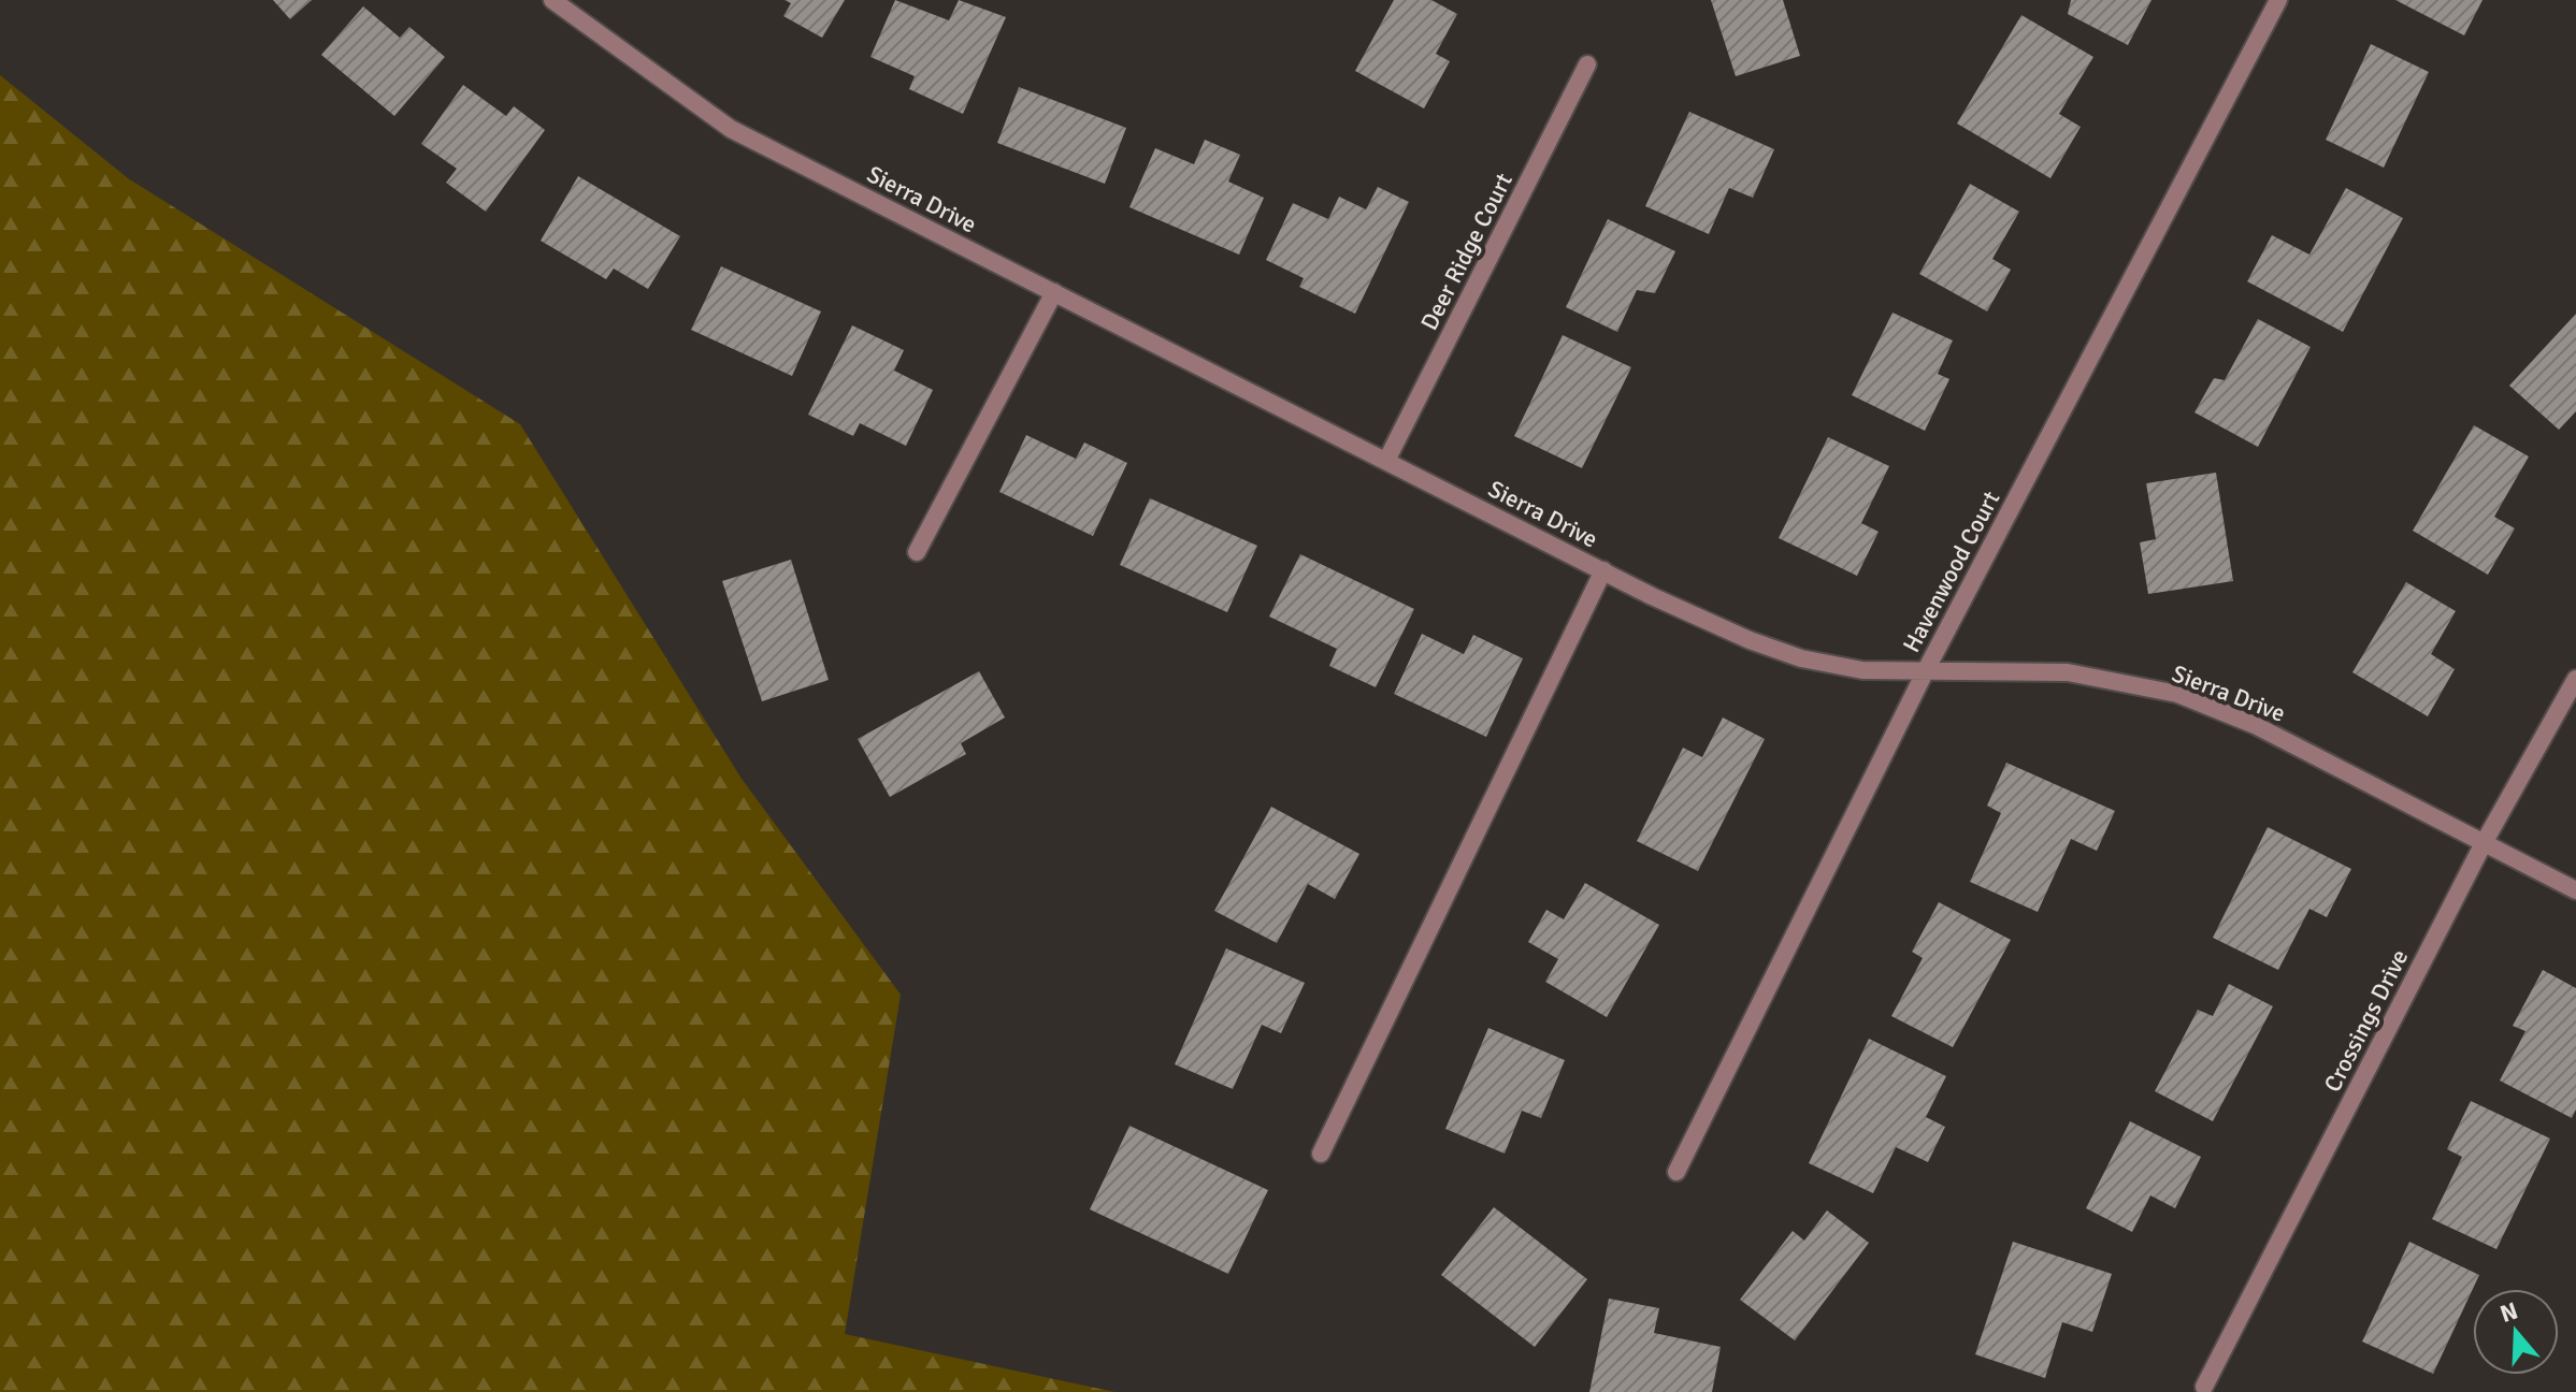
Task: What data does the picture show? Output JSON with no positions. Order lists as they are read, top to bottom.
{
  "streets": {
    "street": [
      "Sierra Drive",
      "Deer Ridge Court",
      "Havenwood Court",
      "Crossings Drive"
    ]
  },
  "crossings": [
    ["Sierra Drive", "Deer Ridge Court"],
    ["Sierra Drive", "Havenwood Court"],
    ["Sierra Drive", "Crossings Drive"]
  ],
  "north": "top"
}
